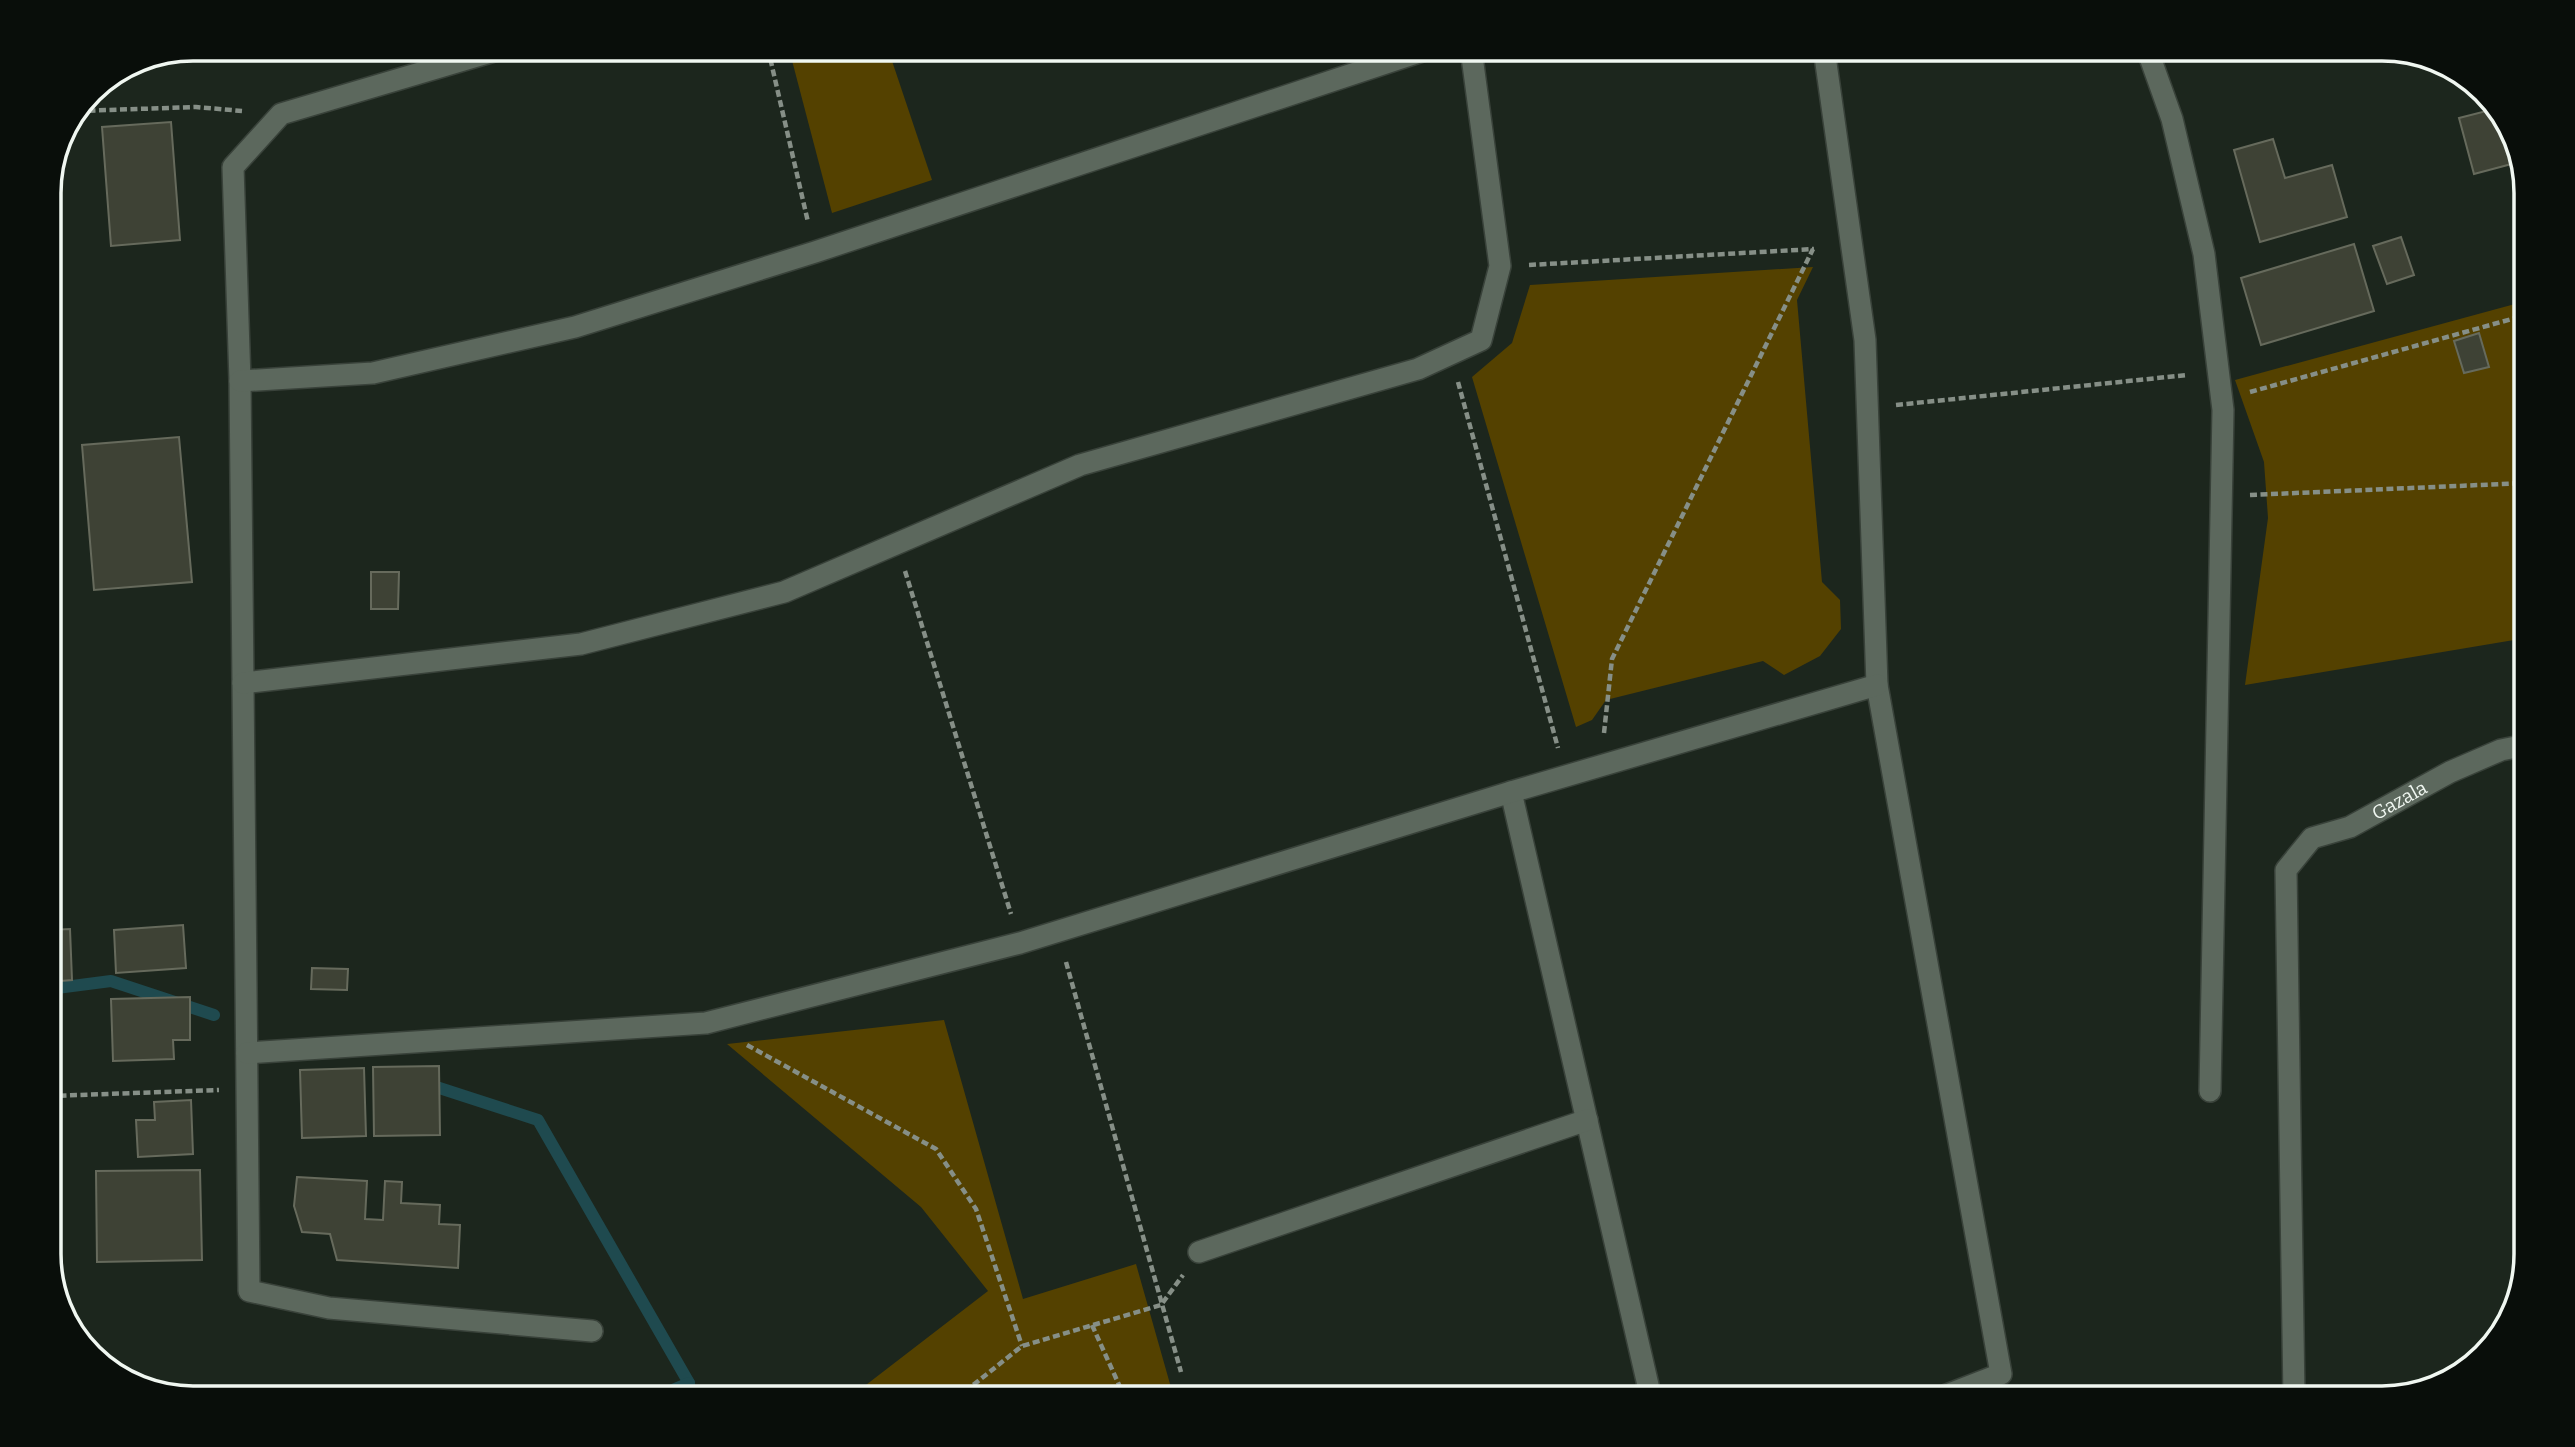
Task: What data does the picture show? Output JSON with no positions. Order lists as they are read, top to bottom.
{
  "streets": {
    "street": ["Gazala"]
  }
}
